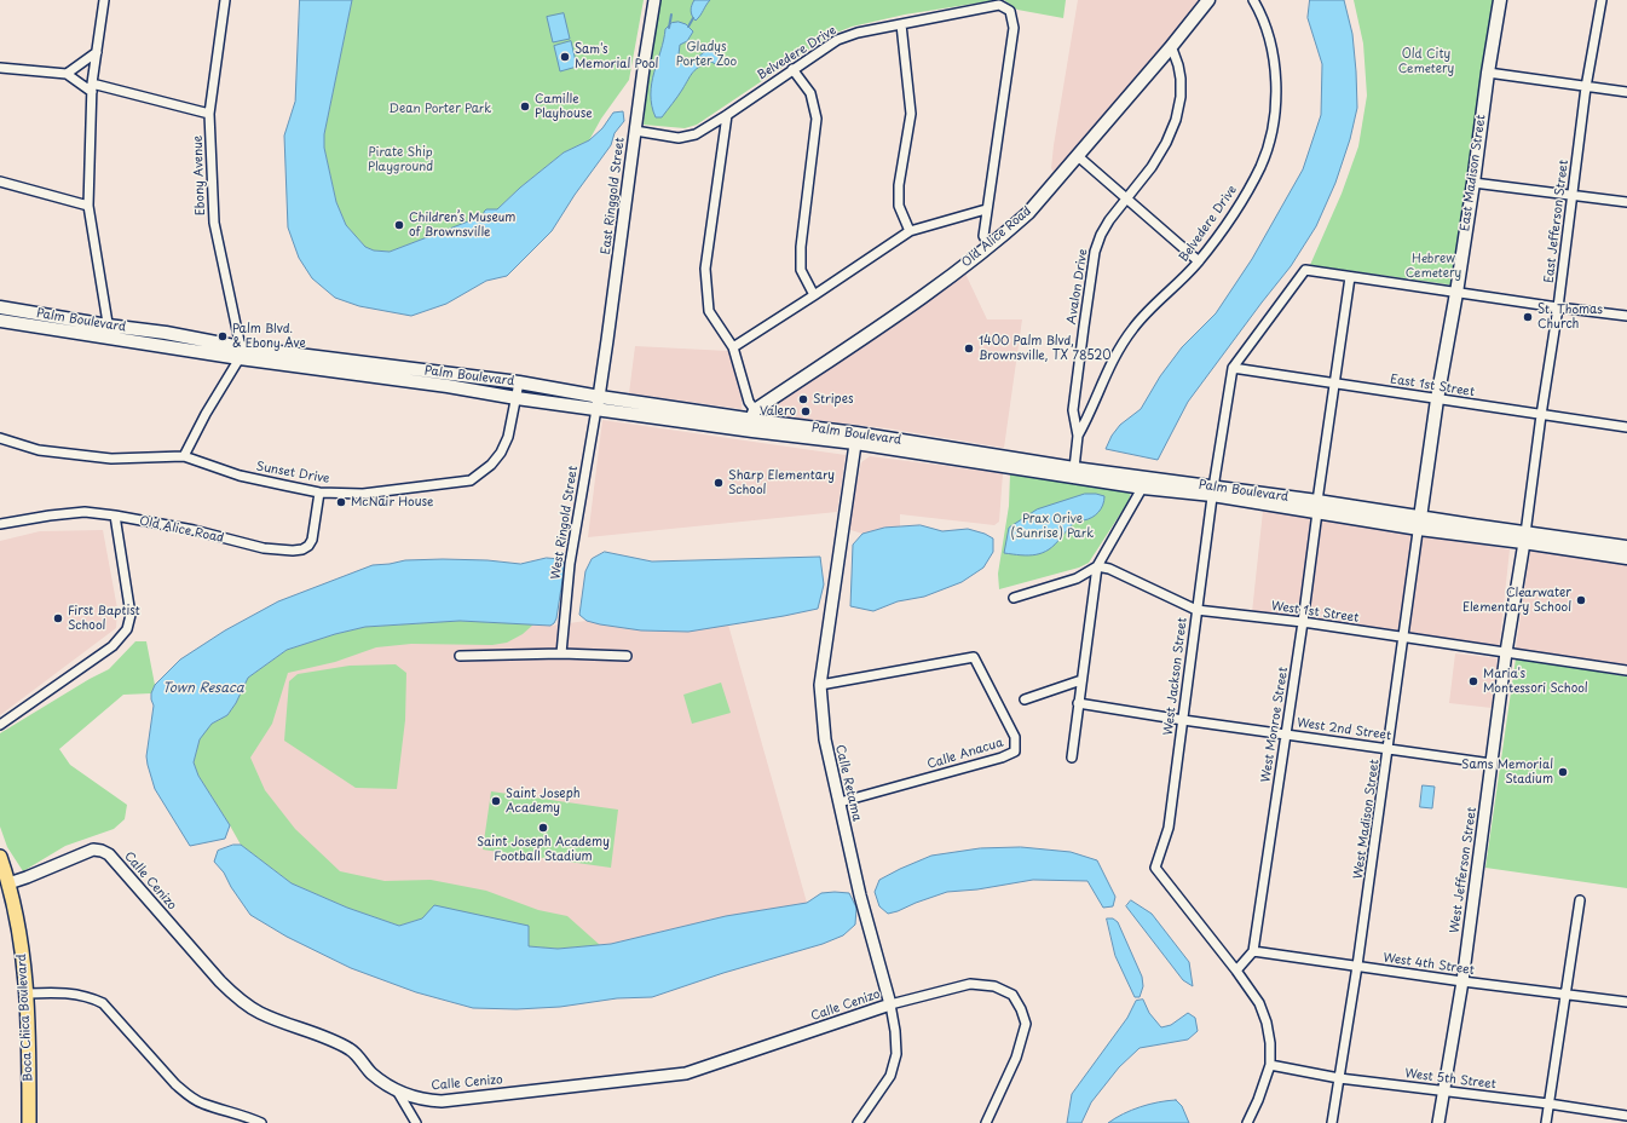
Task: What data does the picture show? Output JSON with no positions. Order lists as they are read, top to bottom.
{
  "streets": {
    "main road": [
      "East Madison Street",
      "Old Alice Road",
      "Palm Boulevard",
      "Boca Chica Boulevard"
    ],
    "street": [
      "Belvedere Drive",
      "Ebony Avenue",
      "East Ringgold Street",
      "East Jefferson Street",
      "Avalon Drive",
      "East 1st Street",
      "Sunset Drive",
      "West Ringold Street",
      "West 1st Street",
      "West Jackson Street",
      "West Monroe Street",
      "West 2nd Street",
      "Calle Anacua",
      "Calle Retama",
      "West Madison Street",
      "West Jefferson Street",
      "Calle Cenizo",
      "West 4th Street",
      "West 5th Street"
    ]
  },
  "crossings": [
    ["Belvedere Drive", "East Ringgold Street"],
    ["Belvedere Drive", "Avalon Drive"],
    ["East Madison Street", "Palm Boulevard"],
    ["East Madison Street", "East 1st Street"],
    ["East Madison Street", "West Madison Street"],
    ["Ebony Avenue", "Palm Boulevard"],
    ["East Ringgold Street", "Palm Boulevard"],
    ["East Ringgold Street", "West Ringold Street"],
    ["East Jefferson Street", "Palm Boulevard"],
    ["East Jefferson Street", "East 1st Street"],
    ["East Jefferson Street", "West Jefferson Street"],
    ["Old Alice Road", "Avalon Drive"],
    ["Old Alice Road", "Palm Boulevard"],
    ["Old Alice Road", "Sunset Drive"],
    ["Avalon Drive", "Palm Boulevard"],
    ["Palm Boulevard", "Sunset Drive"],
    ["Palm Boulevard", "West Ringold Street"],
    ["Palm Boulevard", "West Jackson Street"],
    ["Palm Boulevard", "West Monroe Street"],
    ["Palm Boulevard", "Calle Retama"],
    ["Palm Boulevard", "West Madison Street"],
    ["Palm Boulevard", "West Jefferson Street"],
    ["East 1st Street", "West Jackson Street"],
    ["East 1st Street", "West Monroe Street"],
    ["West 1st Street", "West Jackson Street"],
    ["West 1st Street", "West Monroe Street"],
    ["West 1st Street", "West Madison Street"],
    ["West 1st Street", "West Jefferson Street"],
    ["West Jackson Street", "West 2nd Street"],
    ["West Monroe Street", "West 2nd Street"],
    ["West Monroe Street", "West 4th Street"],
    ["West 2nd Street", "West Madison Street"],
    ["West 2nd Street", "West Jefferson Street"],
    ["Calle Anacua", "Calle Retama"],
    ["Calle Retama", "Calle Cenizo"],
    ["West Madison Street", "West 4th Street"],
    ["West Madison Street", "West 5th Street"],
    ["West Jefferson Street", "West 4th Street"],
    ["West Jefferson Street", "West 5th Street"],
    ["Calle Cenizo", "Boca Chica Boulevard"]
  ],
  "water": ["Town Resaca"],
  "parks": [
    "Gladys Porter Zoo",
    "Old City Cemetery",
    "Dean Porter Park",
    "Pirate Ship Playground",
    "Hebrew Cemetery",
    "Prax Orive (Sunrise) Park"
  ],
  "places": [
    "Sam's Memorial Pool",
    "Camille Playhouse",
    "Children’s Museum of Brownsville",
    "St. Thomas Church",
    "Palm Blvd. & Ebony Ave",
    "1400 Palm Blvd, Brownsville, TX 78520",
    "Stripes",
    "Valero",
    "Sharp Elementary School",
    "McNair House",
    "Clearwater Elementary School",
    "First Baptist School",
    "Maria's Montessori School",
    "Sams Memorial Stadium",
    "Saint Joseph Academy",
    "Saint Joseph Academy Football Stadium"
  ]
}
